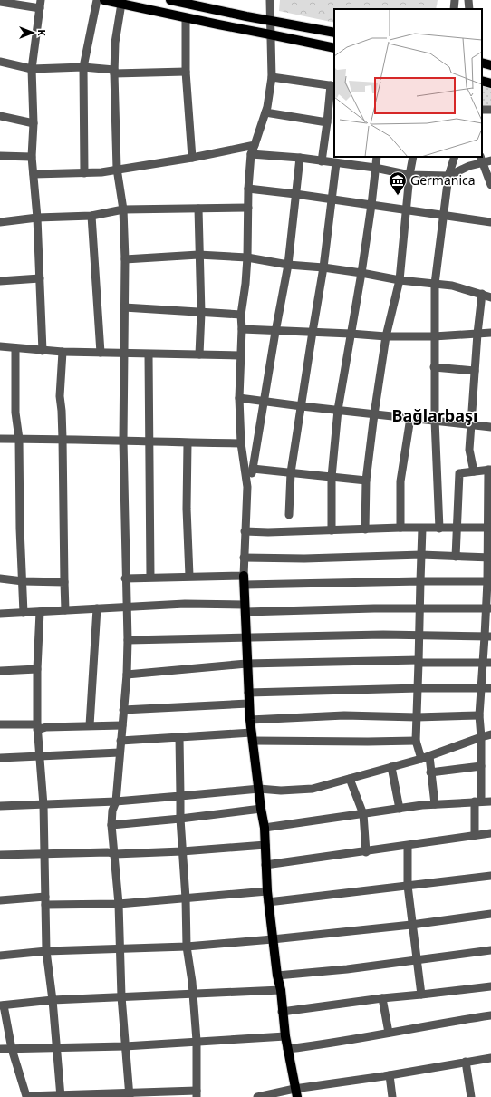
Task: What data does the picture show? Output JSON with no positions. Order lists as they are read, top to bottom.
{
  "districts": ["Bağlarbaşı"],
  "places": {
    "museum": ["Germanica"]
  },
  "north": "right"
}
